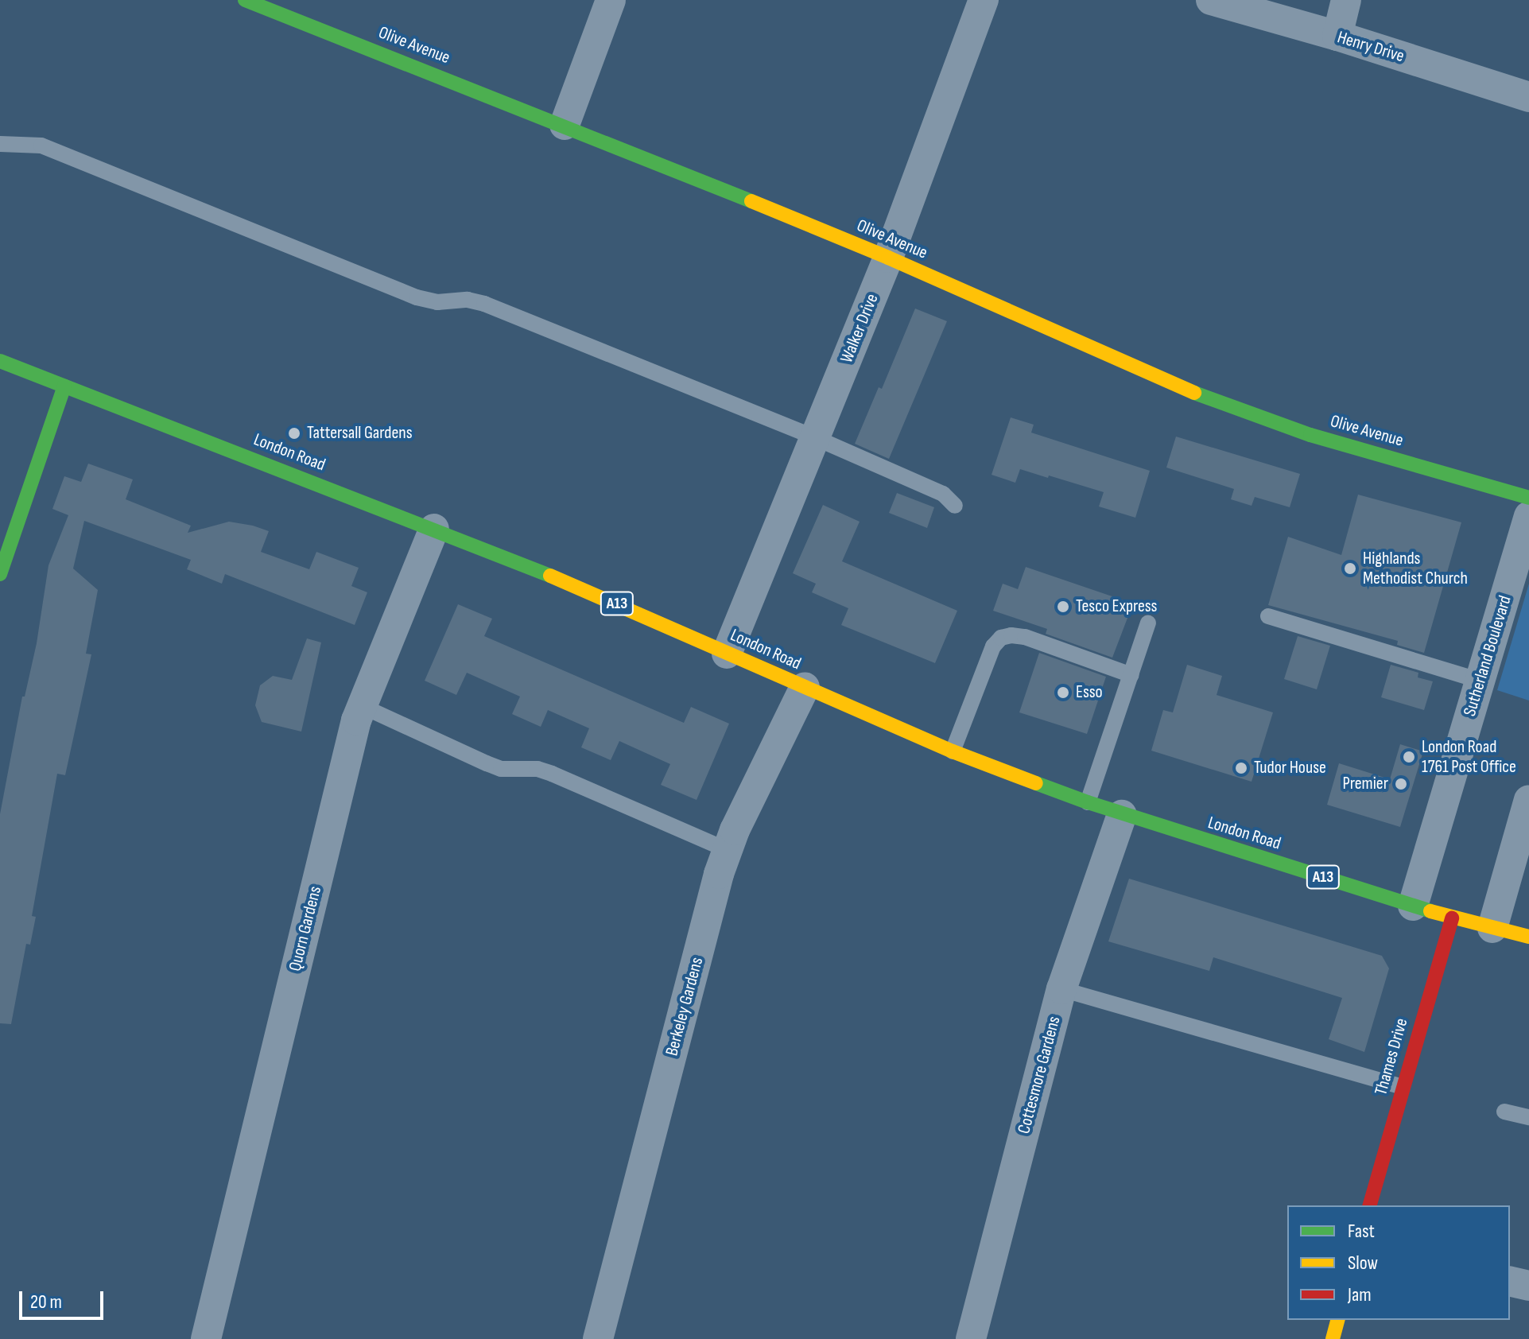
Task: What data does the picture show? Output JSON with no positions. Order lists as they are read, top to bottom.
{
  "streets": {
    "street": [
      "Olive Avenue",
      "Henry Drive",
      "Walker Drive",
      "London Road",
      "A13",
      "Sutherland Boulevard",
      "Quorn Gardens",
      "Berkeley Gardens",
      "Thames Drive",
      "Cottesmore Gardens"
    ]
  },
  "crossings": [
    ["Olive Avenue", "Walker Drive"],
    ["Walker Drive", "London Road"],
    ["London Road", "Sutherland Boulevard"],
    ["London Road", "Quorn Gardens"],
    ["London Road", "Berkeley Gardens"],
    ["London Road", "Thames Drive"],
    ["London Road", "Cottesmore Gardens"]
  ],
  "places": [
    "Tattersall Gardens",
    "Highlands Methodist Church",
    "Tesco Express",
    "Esso",
    "London Road 1761 Post Office",
    "Tudor House",
    "Premier"
  ],
  "legend": ["Fast", "Slow", "Jam"],
  "scale_bar": "20 m"
}
